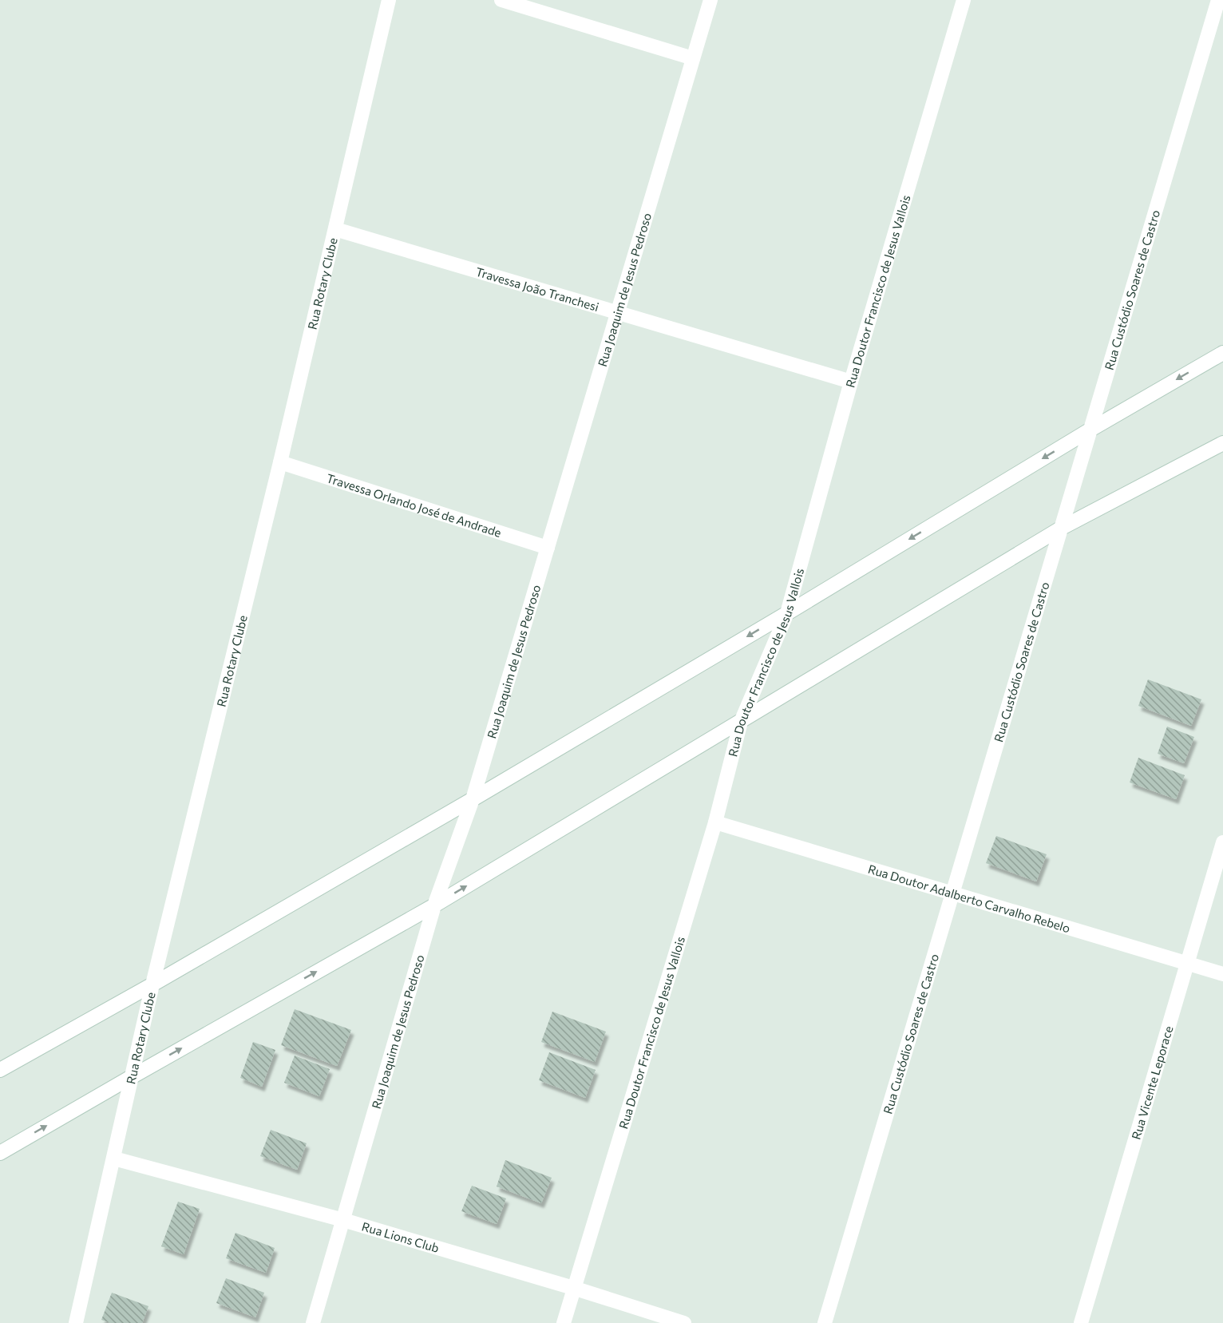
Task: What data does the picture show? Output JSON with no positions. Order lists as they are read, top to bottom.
{
  "streets": {
    "street": [
      "Rua Rotary Clube",
      "Travessa João Tranchesi",
      "Rua Custódio Soares de Castro",
      "Rua Joaquim de Jesus Pedroso",
      "Rua Doutor Francisco de Jesus Vallois",
      "Travessa Orlando José de Andrade",
      "Rua Doutor Adalberto Carvalho Rebelo",
      "Rua Vicente Leporace",
      "Rua Lions Club"
    ]
  },
  "crossings": [
    ["Rua Rotary Clube", "Travessa João Tranchesi"],
    ["Rua Rotary Clube", "Travessa Orlando José de Andrade"],
    ["Rua Rotary Clube", "Rua Lions Club"],
    ["Travessa João Tranchesi", "Rua Joaquim de Jesus Pedroso"],
    ["Travessa João Tranchesi", "Rua Doutor Francisco de Jesus Vallois"],
    ["Rua Custódio Soares de Castro", "Rua Doutor Adalberto Carvalho Rebelo"],
    ["Rua Joaquim de Jesus Pedroso", "Travessa Orlando José de Andrade"],
    ["Rua Joaquim de Jesus Pedroso", "Rua Lions Club"],
    ["Rua Doutor Francisco de Jesus Vallois", "Rua Doutor Adalberto Carvalho Rebelo"],
    ["Rua Doutor Francisco de Jesus Vallois", "Rua Lions Club"],
    ["Rua Doutor Adalberto Carvalho Rebelo", "Rua Vicente Leporace"]
  ]
}
